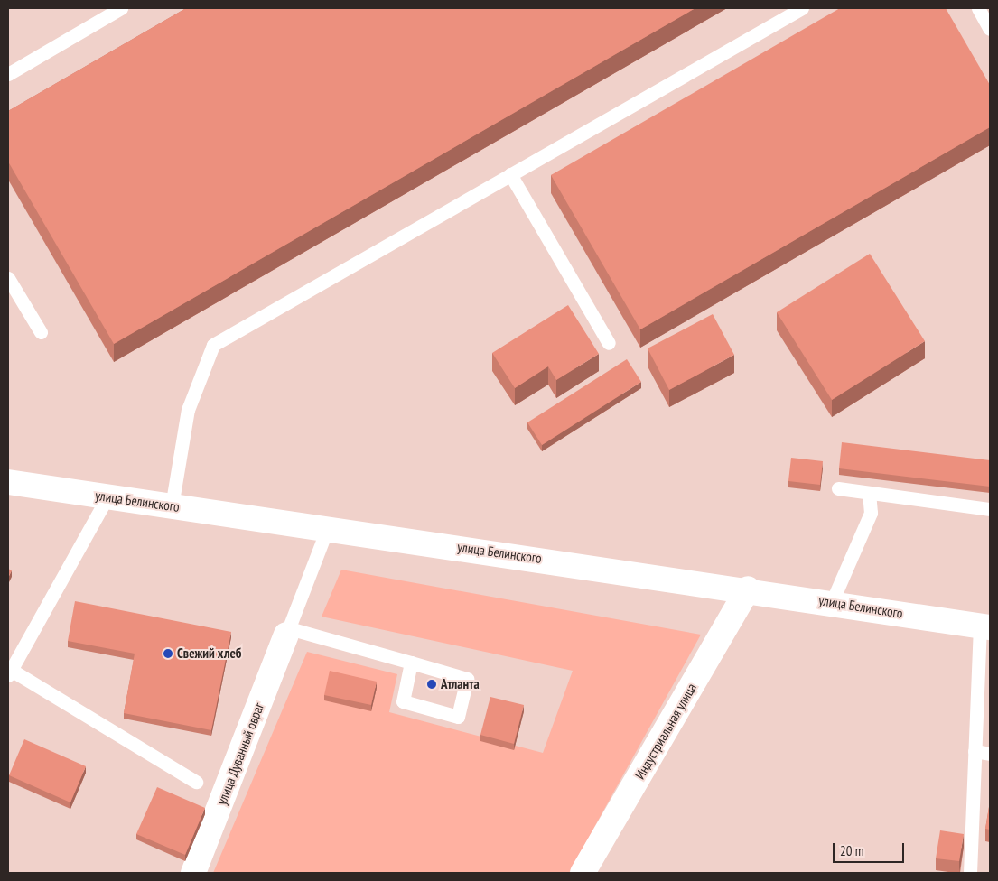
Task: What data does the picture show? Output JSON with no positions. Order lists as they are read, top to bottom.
{
  "streets": {
    "street": ["улица Белинского", "Индустриальная улица", "улица Дуванный овраг"]
  },
  "crossings": [
    ["улица Белинского", "Индустриальная улица"]
  ],
  "places": ["Свежий хлеб", "Атланта"],
  "scale_bar": "20 m"
}
